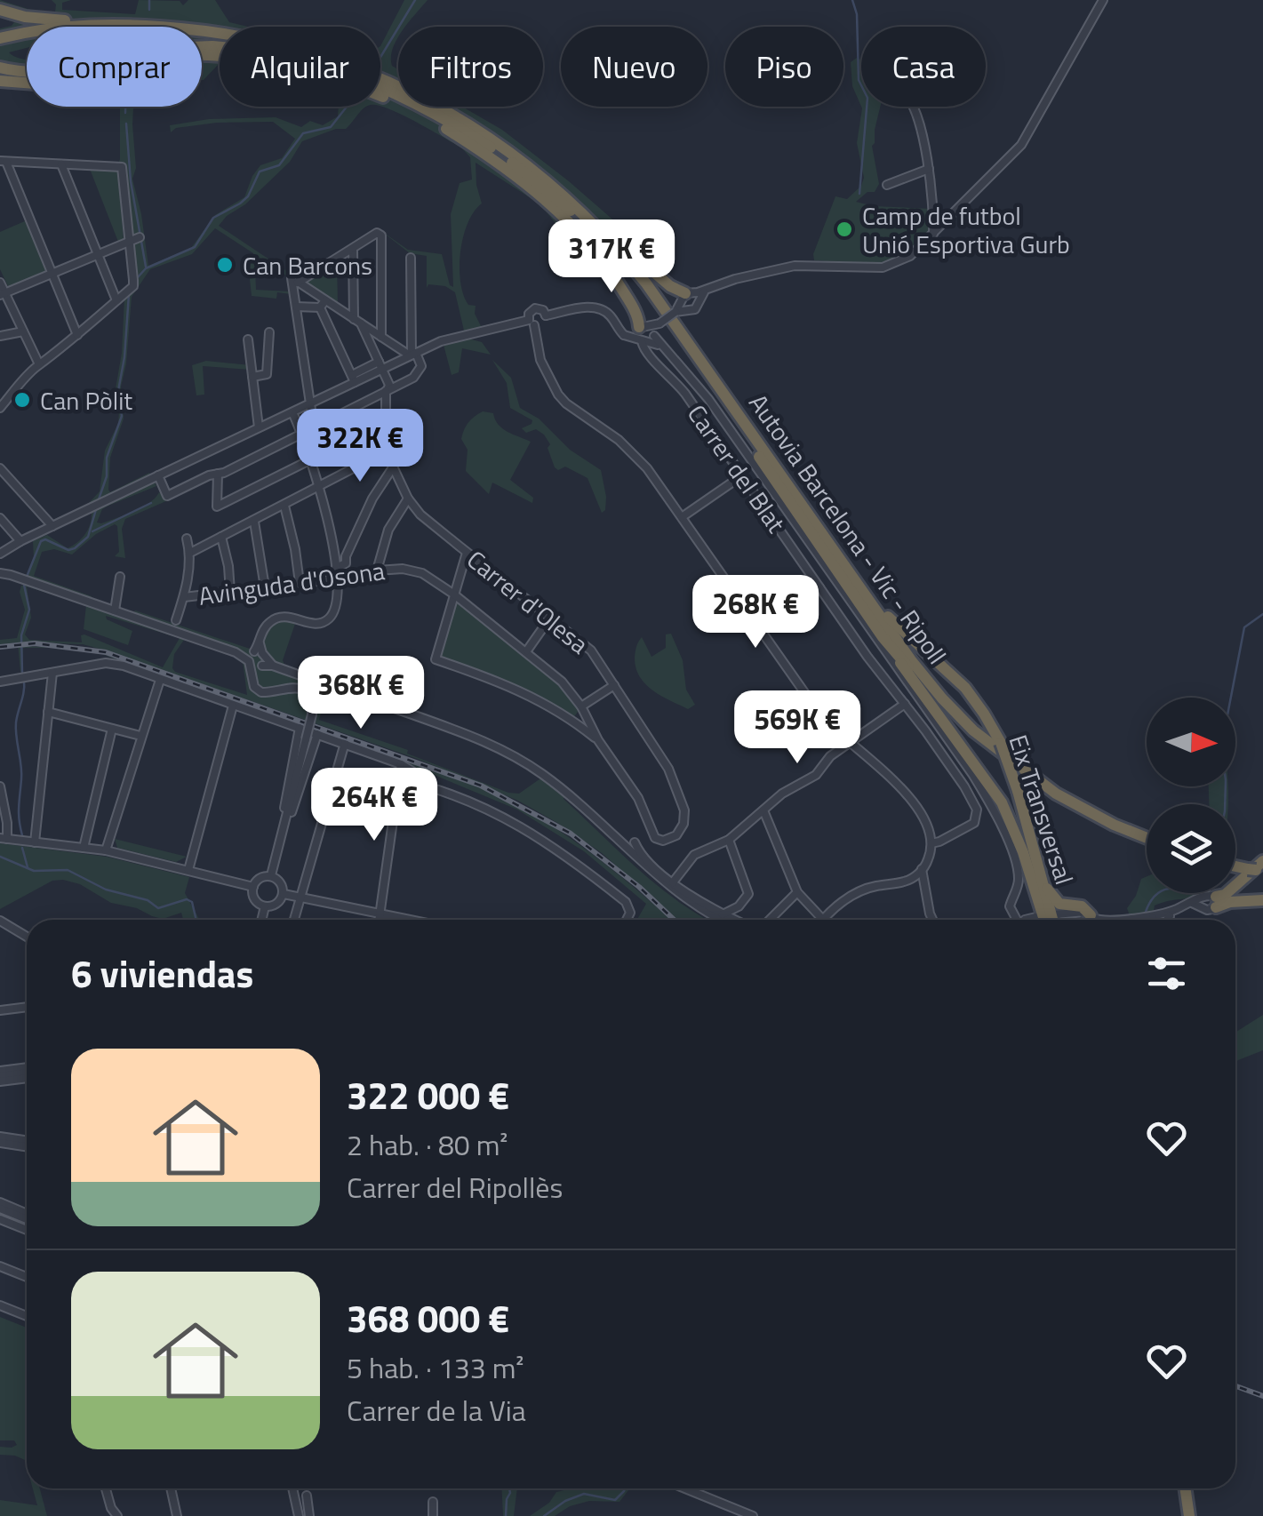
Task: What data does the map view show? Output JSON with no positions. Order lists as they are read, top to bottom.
{
  "streets": {
    "highway": ["Autovia Barcelona - Vic - Ripoll", "Eix Transversal"],
    "street": ["Carrer del Blat", "Avinguda d'Osona", "Carrer d'Olesa"]
  },
  "crossings": [
    ["Autovia Barcelona - Vic - Ripoll", "Eix Transversal"],
    ["Avinguda d'Osona", "Carrer d'Olesa"]
  ],
  "places": ["Camp de futbol Unió Esportiva Gurb", "Can Barcons", "Can Pòlit"],
  "north": "right",
  "page": {
    "chip": [
      "Comprar",
      "Alquilar",
      "Filtros",
      "Nuevo",
      "Piso",
      "Casa"
    ],
    "price": [
      "317K €",
      "322K €",
      "268K €",
      "368K €",
      "569K €",
      "264K €"
    ],
    "heading": "6 viviendas",
    "list": [
      {
        "name": "322 000 €",
        "note": "2 hab. · 80 m² · Carrer del Ripollès"
      },
      {
        "name": "368 000 €",
        "note": "5 hab. · 133 m² · Carrer de la Via"
      }
    ]
  }
}
